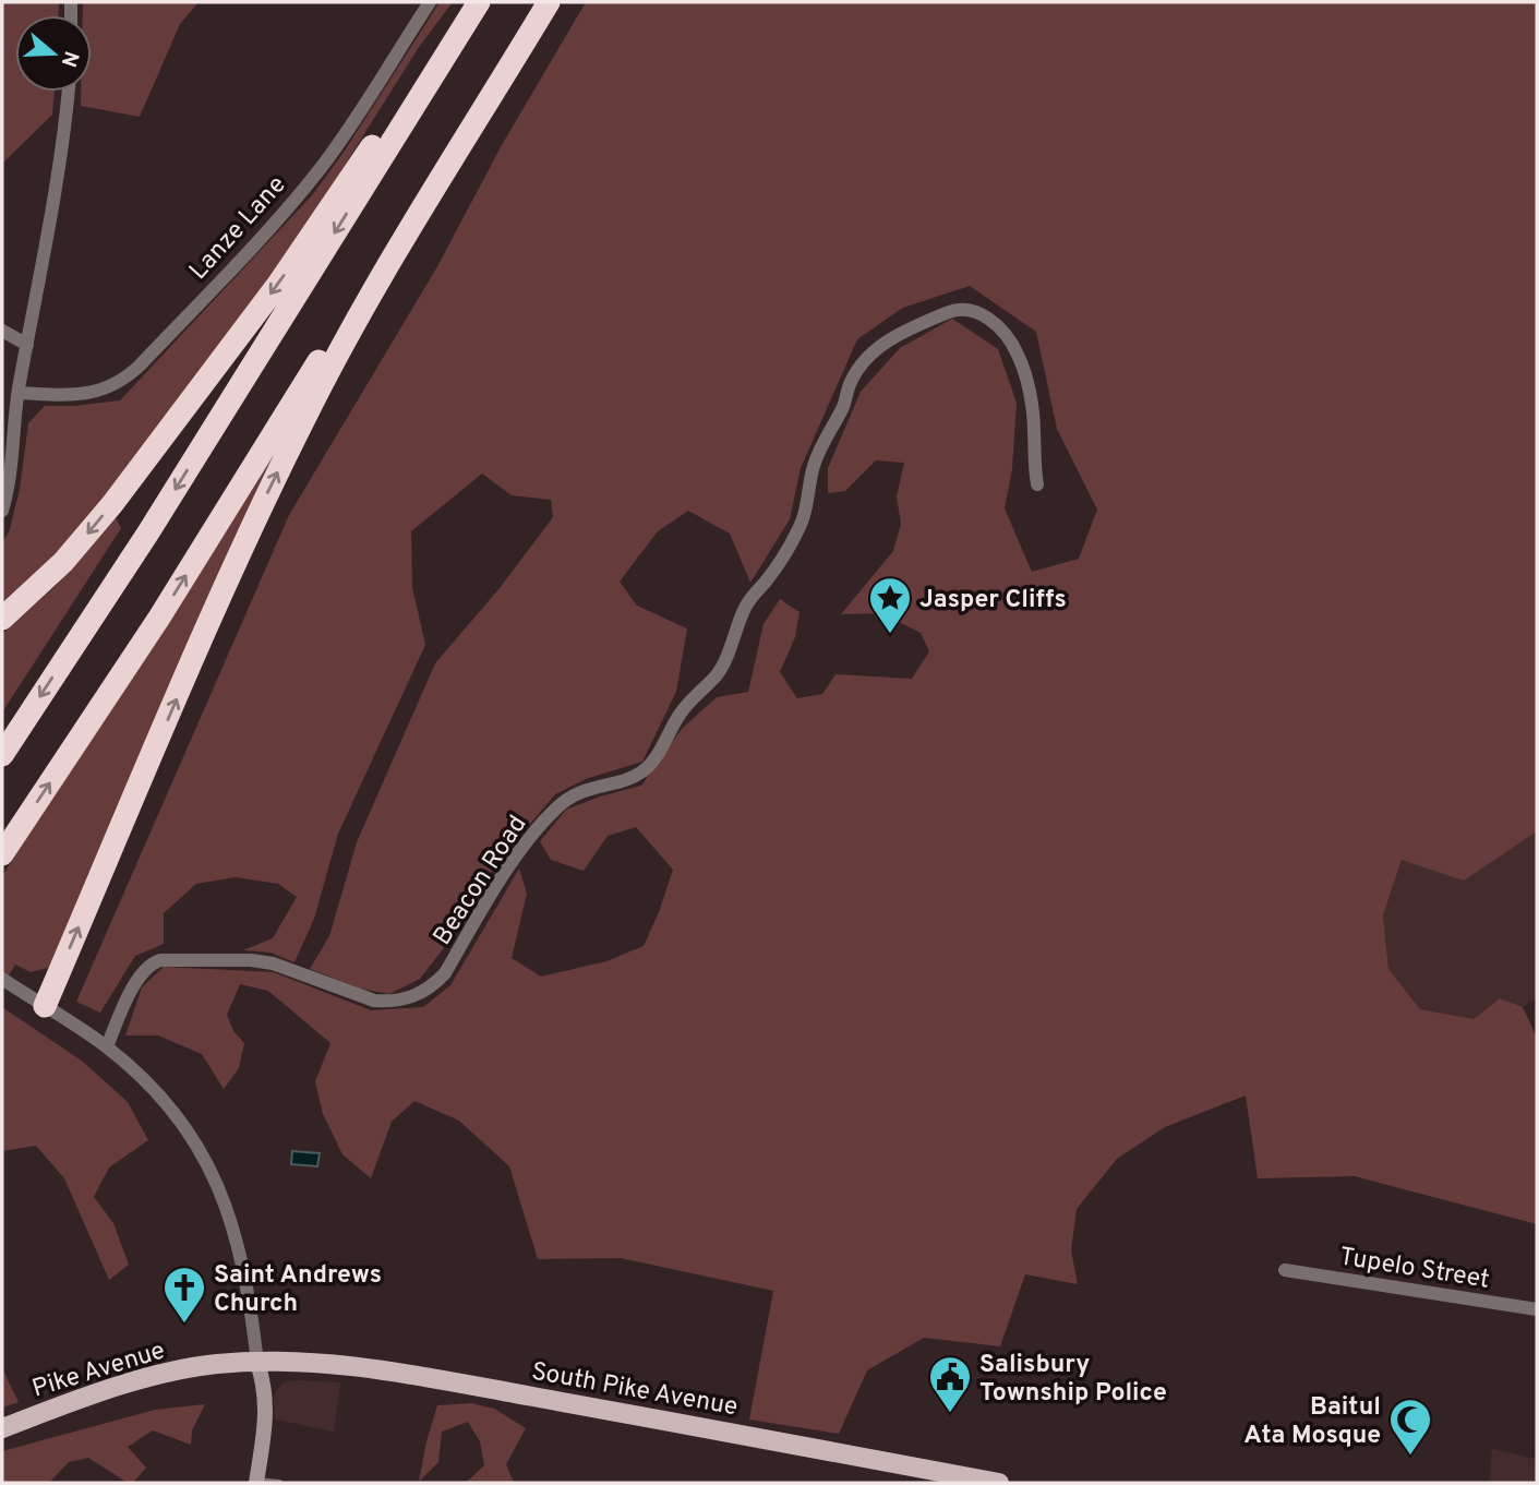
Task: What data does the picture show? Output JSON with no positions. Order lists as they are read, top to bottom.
{
  "streets": {
    "main road": ["Pike Avenue", "South Pike Avenue"],
    "street": ["Lanze Lane", "Beacon Road", "Tupelo Street"]
  },
  "crossings": [
    ["Pike Avenue", "South Pike Avenue"]
  ],
  "places": {
    "place": ["Jasper Cliffs"],
    "church": ["Saint Andrews Church"],
    "public building": ["Salisbury Township Police"],
    "mosque": ["Baitul Ata Mosque"]
  },
  "north": "right"
}
